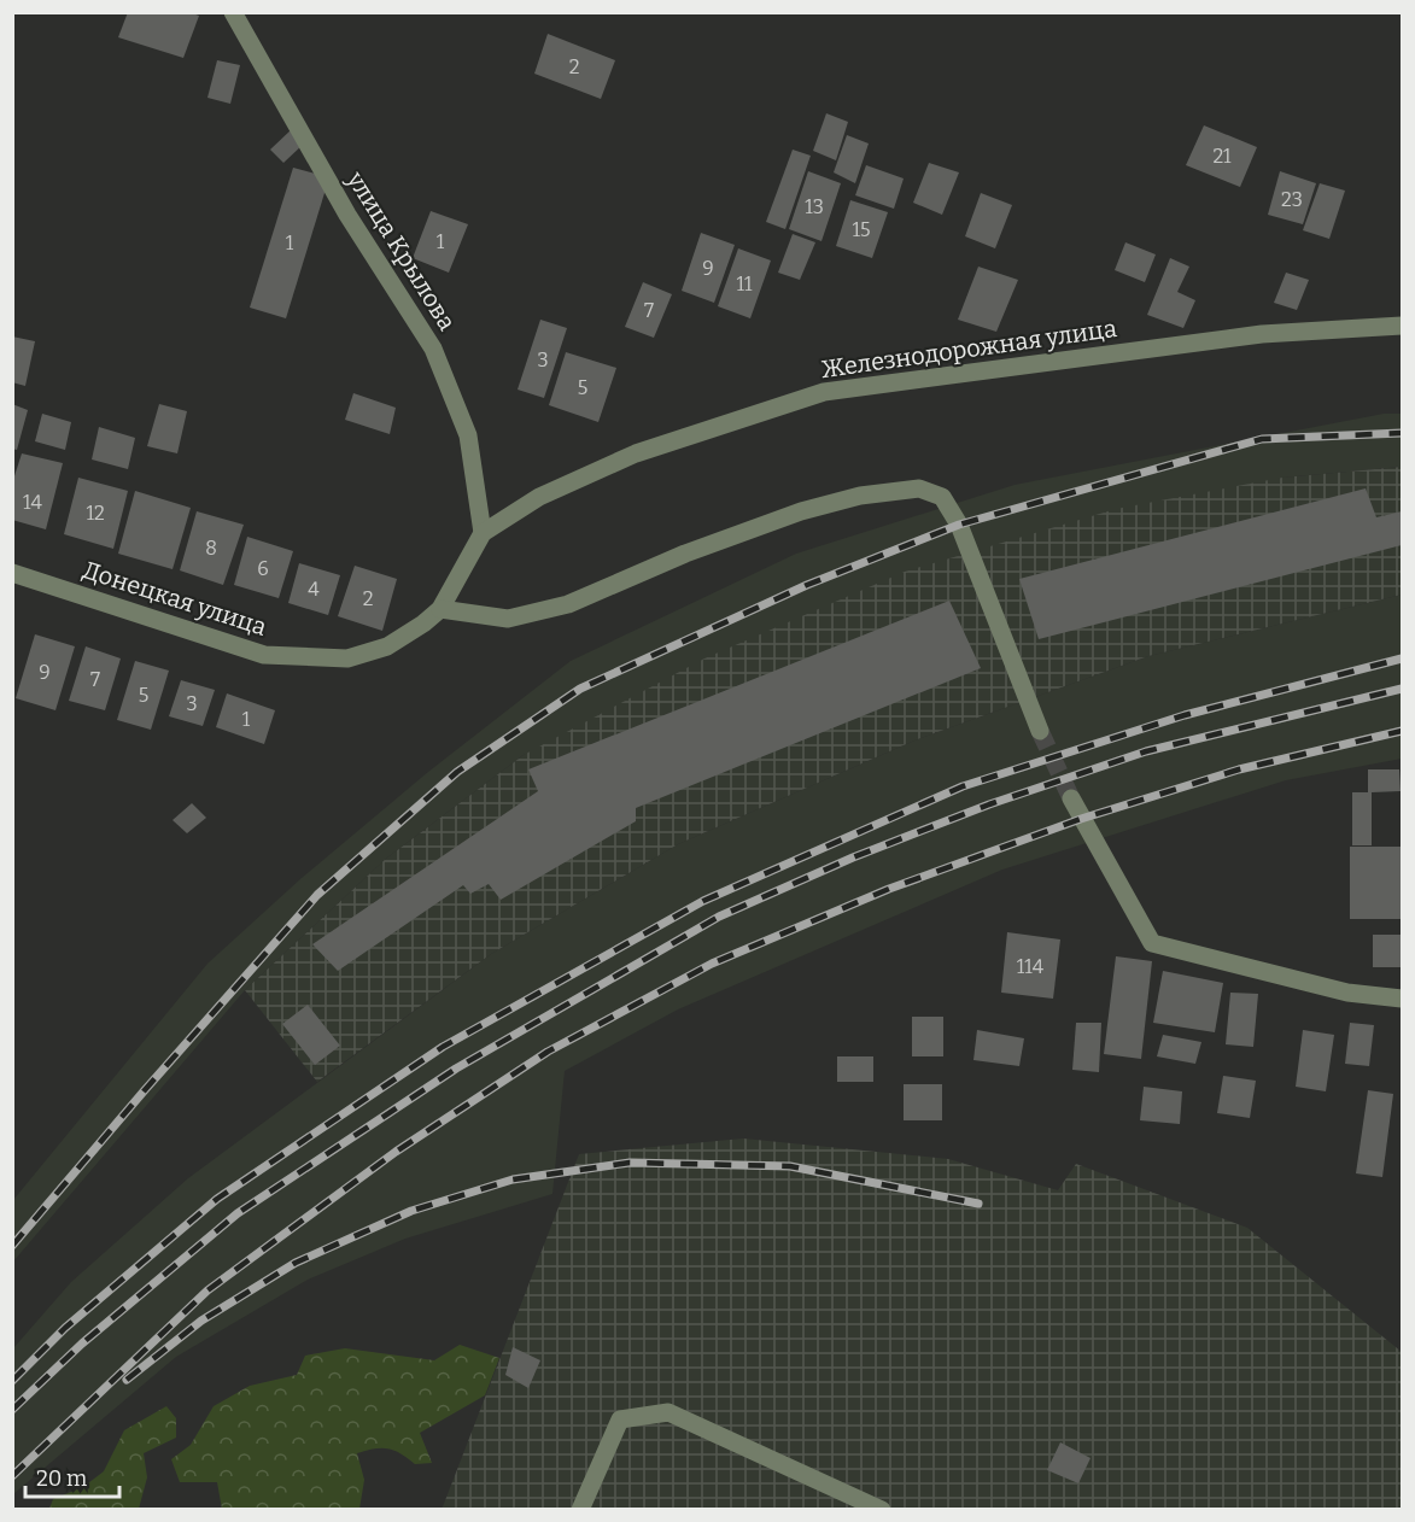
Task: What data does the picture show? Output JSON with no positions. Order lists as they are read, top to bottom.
{
  "streets": {
    "street": ["улица Крылова", "Железнодорожная улица", "Донецкая улица"]
  },
  "crossings": [
    ["улица Крылова", "Железнодорожная улица"],
    ["улица Крылова", "Донецкая улица"],
    ["Железнодорожная улица", "Донецкая улица"]
  ],
  "house_numbers": [
    "2",
    "21",
    "23",
    "13",
    "15",
    "1",
    "1",
    "9",
    "11",
    "7",
    "3",
    "5",
    "14",
    "12",
    "8",
    "6",
    "4",
    "2",
    "9",
    "7",
    "5",
    "3",
    "1",
    "114"
  ],
  "scale_bar": "20 m"
}
